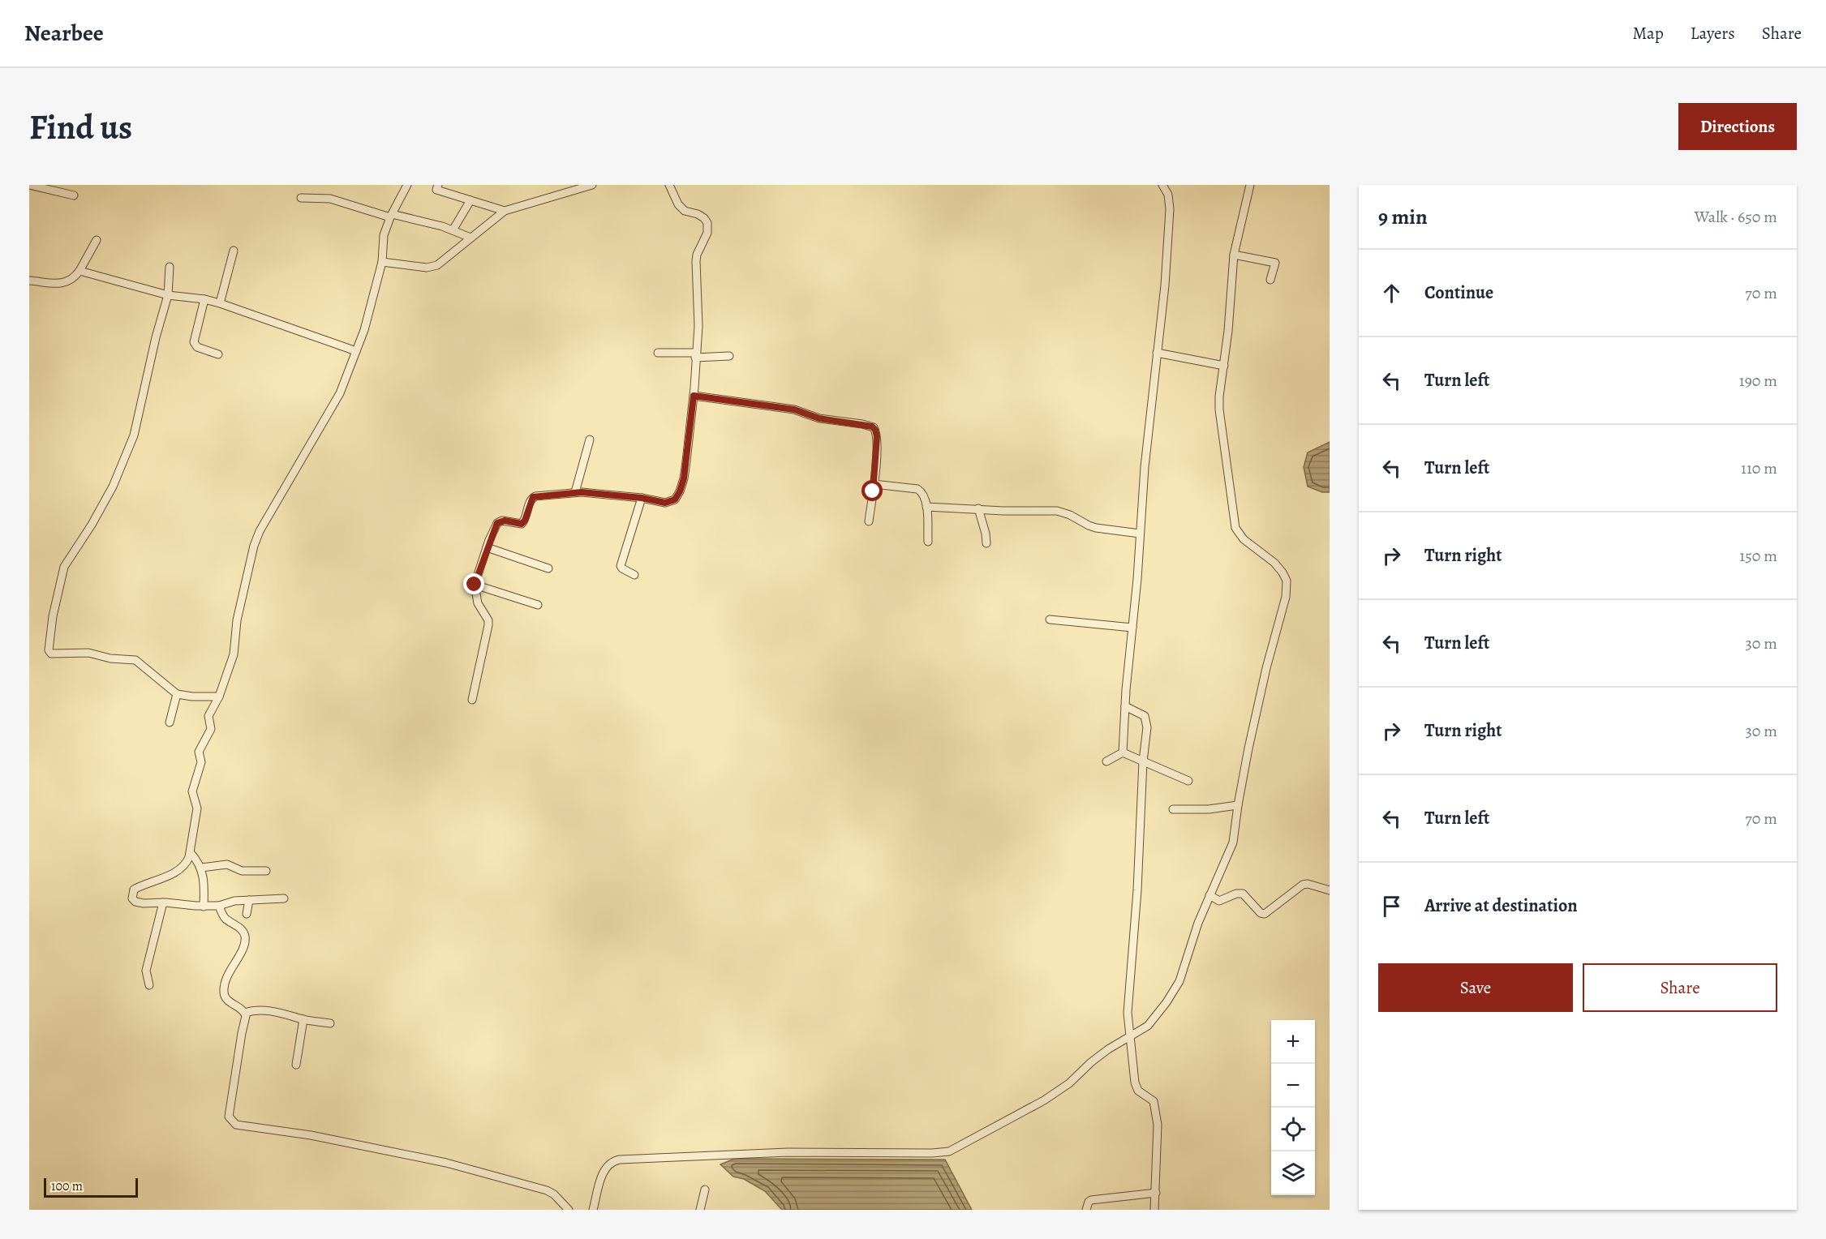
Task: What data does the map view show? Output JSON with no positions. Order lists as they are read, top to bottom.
{
  "scale_bar": "100 m",
  "page": {
    "header": "Nearbee",
    "nav": ["Map", "Layers", "Share"],
    "buttons": [
      "Directions",
      ["Save", "Share"]
    ],
    "title": "Find us",
    "heading": ["9 min", "Walk · 650 m"],
    "list": [
      ["Continue", "70 m"],
      ["Turn left", "190 m"],
      ["Turn left", "110 m"],
      ["Turn right", "150 m"],
      ["Turn left", "30 m"],
      ["Turn right", "30 m"],
      ["Turn left", "70 m"],
      "Arrive at destination"
    ],
    "map_buttons": ["+", "−"],
    "scale": "100 m"
  }
}
